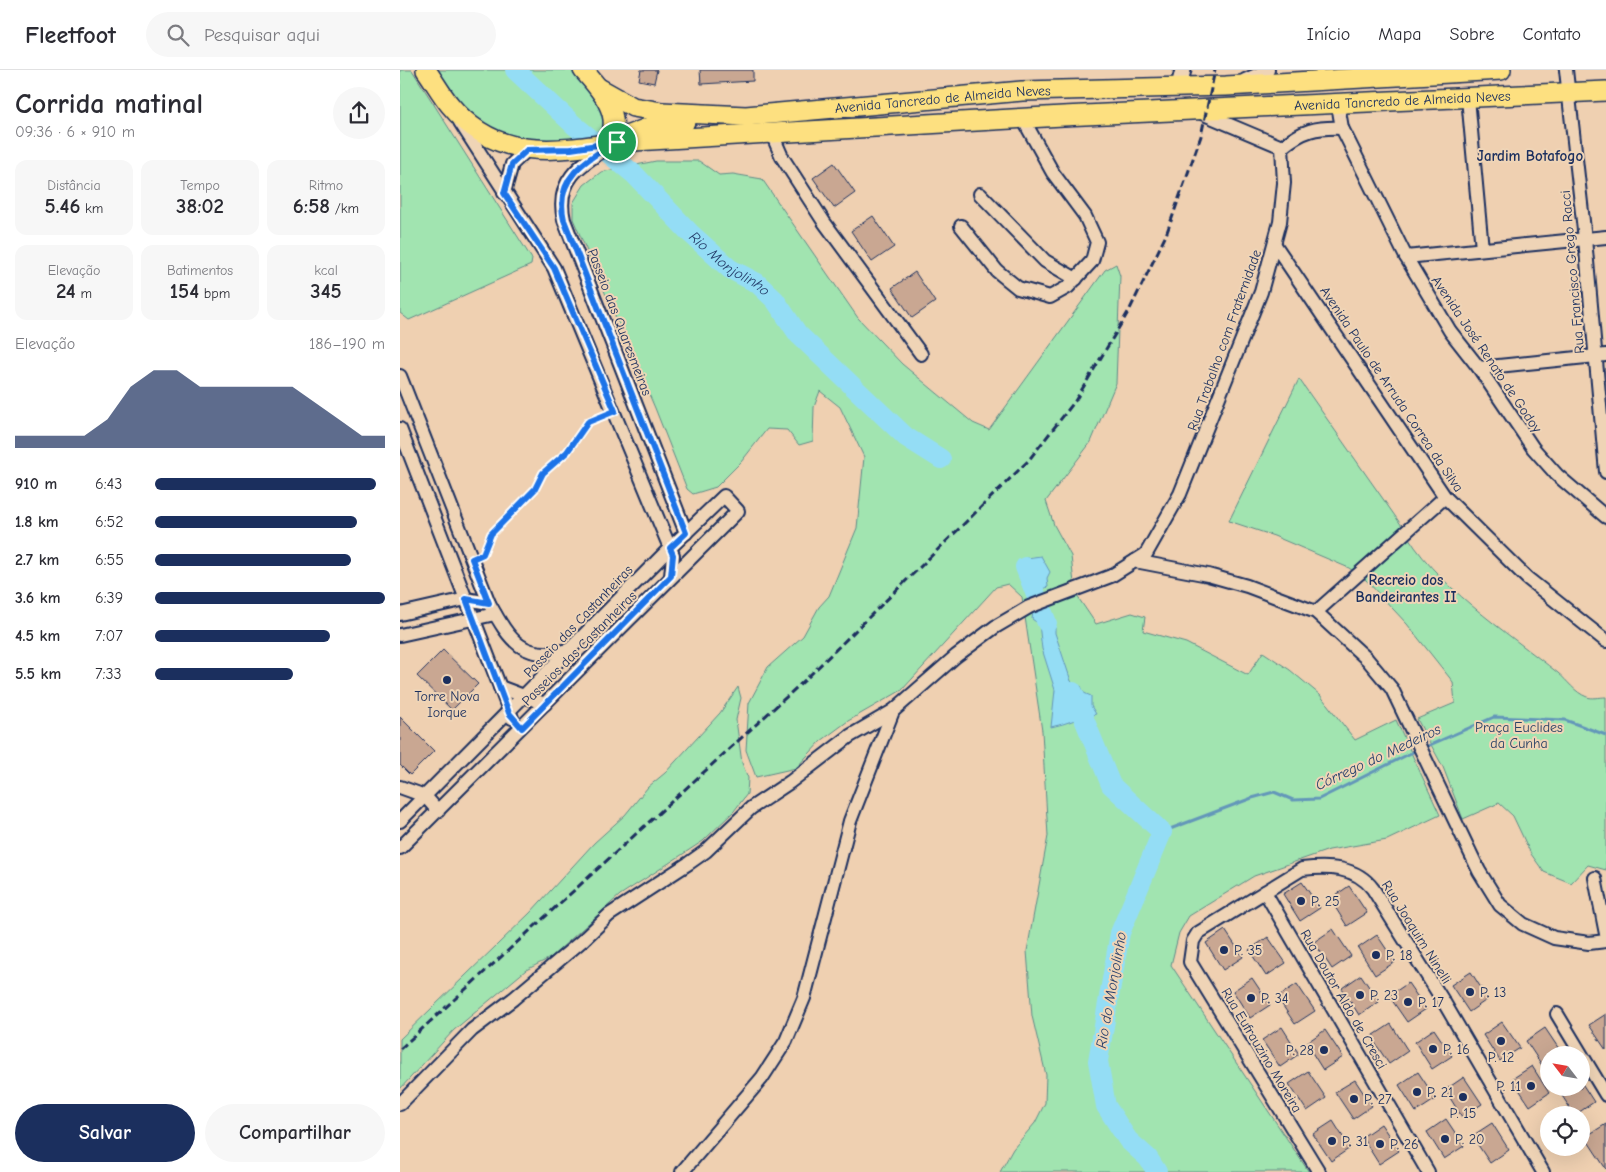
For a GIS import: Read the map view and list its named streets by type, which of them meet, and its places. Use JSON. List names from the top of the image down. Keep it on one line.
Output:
{"streets":{"main road":["Avenida Tancredo de Almeida Neves"],"street":["Rua Francisco Grego Racci","Passeio das Quaresmeiras","Rua Trabalho com Fraternidade","Avenida José Renato de Godoy","Avenida Paulo de Arruda Correa da Silva","Passeio das Castanheiras","Passeios das Castanheiras","Rua Joaquim Ninelli","Rua Doutor Aldo de Cresci","Rua Eufrauzino Moreira"]},"crossings":[["Avenida Tancredo de Almeida Neves","Rua Francisco Grego Racci"],["Avenida Tancredo de Almeida Neves","Passeio das Quaresmeiras"],["Avenida Tancredo de Almeida Neves","Rua Trabalho com Fraternidade"],["Avenida Tancredo de Almeida Neves","Avenida José Renato de Godoy"],["Passeio das Quaresmeiras","Passeios das Castanheiras"],["Rua Trabalho com Fraternidade","Avenida Paulo de Arruda Correa da Silva"],["Rua Joaquim Ninelli","Rua Doutor Aldo de Cresci"],["Rua Joaquim Ninelli","Rua Eufrauzino Moreira"]],"districts":["Jardim Botafogo","Recreio dos Bandeirantes II"],"water":["Rio Monjolinho","Córrego do Medeiros","Rio do Monjolinho"],"parks":["Praça Euclides da Cunha"],"places":["Torre Nova Iorque","P. 25","P. 35","P. 18","P. 13","P. 23","P. 34","P. 17","P. 12","P. 16","P. 28","P. 11","P. 21","P. 15","P. 27","P. 20","P. 31","P. 26"],"north":"top left","page":{"header":"Fleetfoot","search":"Pesquisar aqui","nav":["Início","Mapa","Sobre","Contato"],"heading":["Corrida matinal","09:36 · 6 × 910 m"],"stats":[["Distância","5.46 km"],["Tempo","38:02"],["Ritmo","6:58 /km"],["Elevação","24 m"],["Batimentos","154 bpm"],["kcal","345"]],"chart":["Elevação","186–190 m"],"list":[{"name":"910 m","note":"6:43"},{"name":"1.8 km","note":"6:52"},{"name":"2.7 km","note":"6:55"},{"name":"3.6 km","note":"6:39"},{"name":"4.5 km","note":"7:07"},{"name":"5.5 km","note":"7:33"}],"buttons":["Salvar","Compartilhar"]}}
